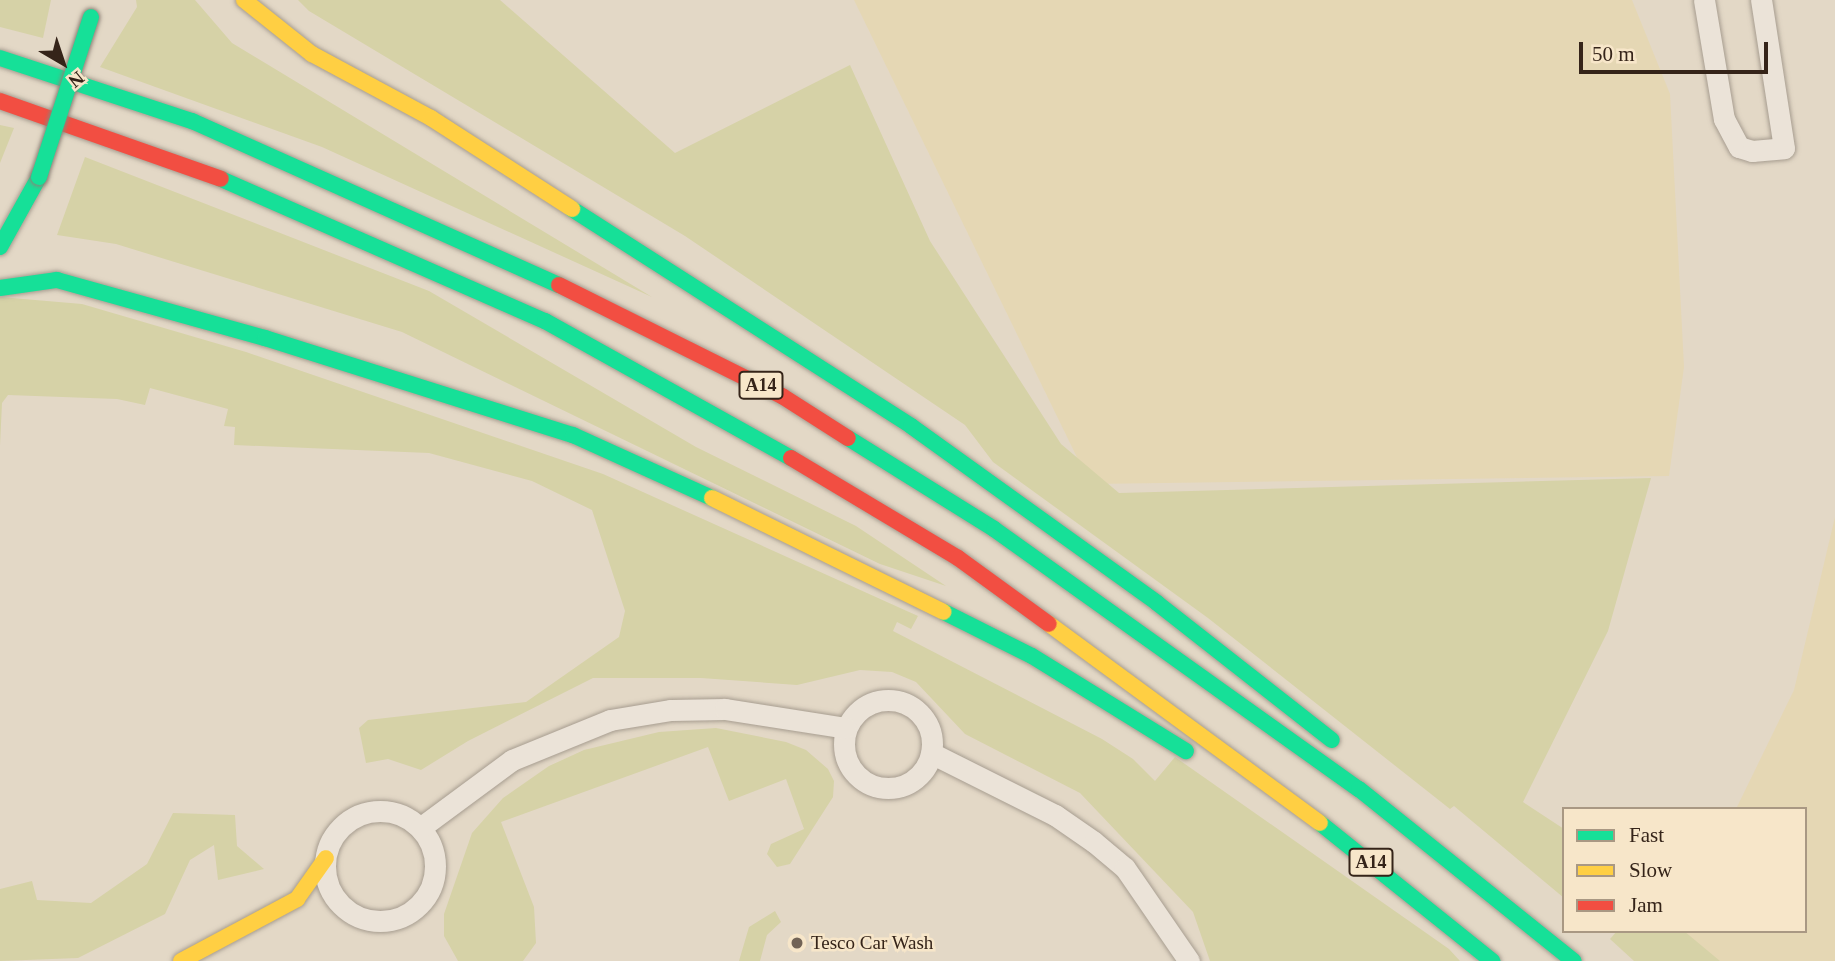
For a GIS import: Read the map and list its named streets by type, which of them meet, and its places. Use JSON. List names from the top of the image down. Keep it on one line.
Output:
{"streets":{"main road":["A14"]},"places":["Tesco Car Wash"],"legend":["Fast","Slow","Jam"],"scale_bar":"50 m","north":"bottom right"}
